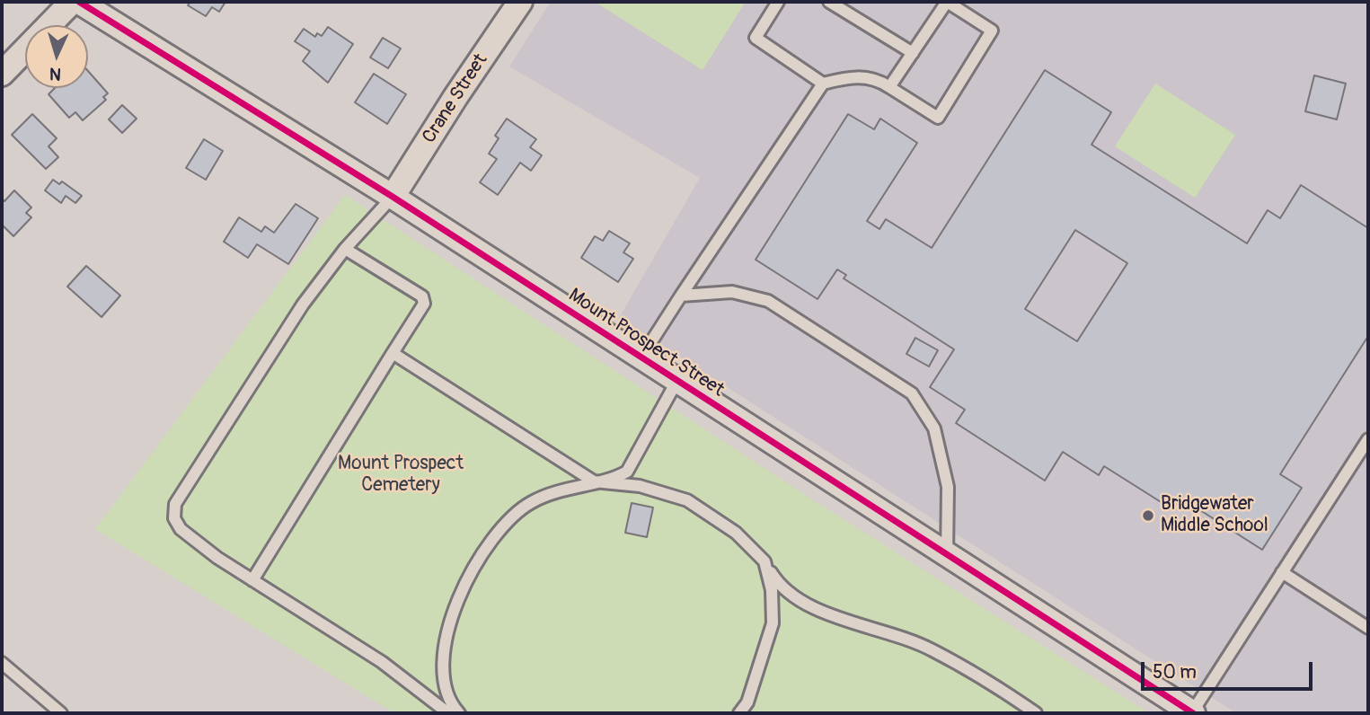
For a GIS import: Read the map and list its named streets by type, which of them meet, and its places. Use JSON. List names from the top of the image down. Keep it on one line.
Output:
{"streets":{"street":["Crane Street","Mount Prospect Street"]},"crossings":[["Crane Street","Mount Prospect Street"]],"parks":["Mount Prospect Cemetery"],"places":["Bridgewater Middle School"],"scale_bar":"50 m","north":"bottom"}
